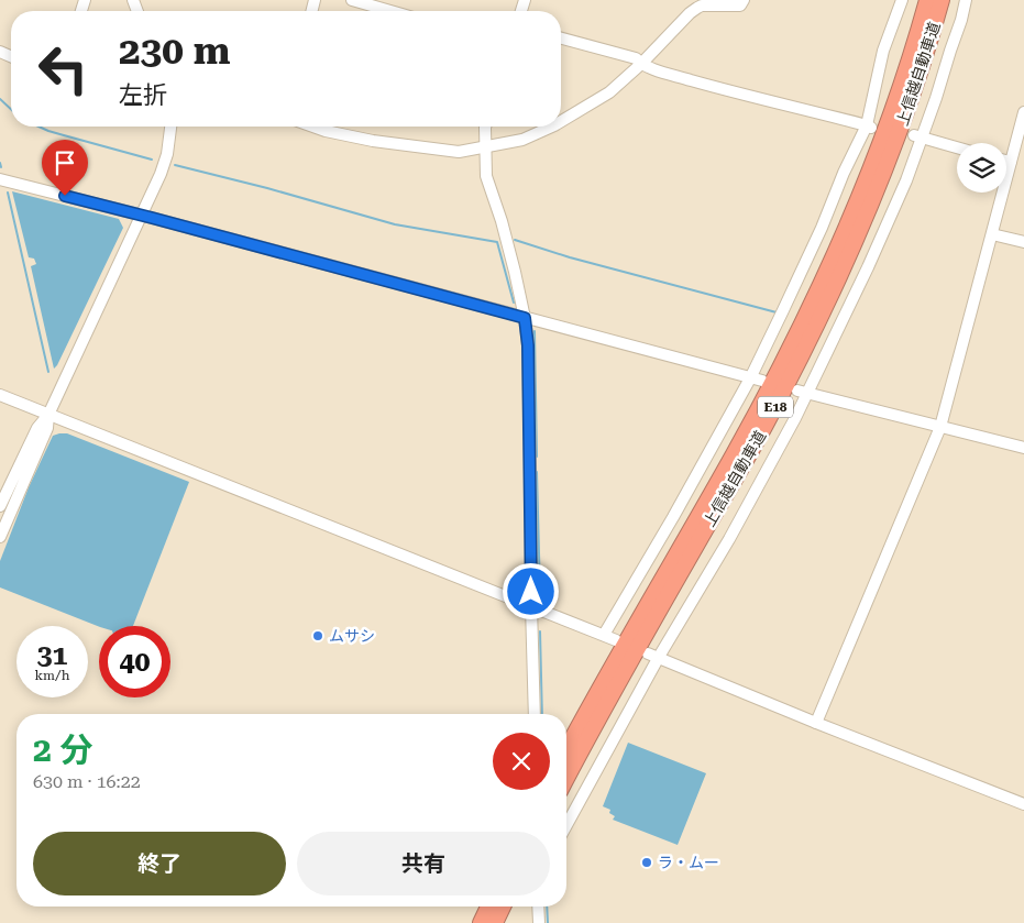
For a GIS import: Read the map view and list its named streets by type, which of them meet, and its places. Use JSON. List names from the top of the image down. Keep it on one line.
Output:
{"streets":{"highway":["上信越自動車道","E18"]},"places":["ムサシ","ラ・ムー"],"page":{"turn":["230 m","左折"],"speed":"31 km/h","limit":"40","heading":["2 分","630 m · 16:22"],"buttons":["終了","共有"]}}
